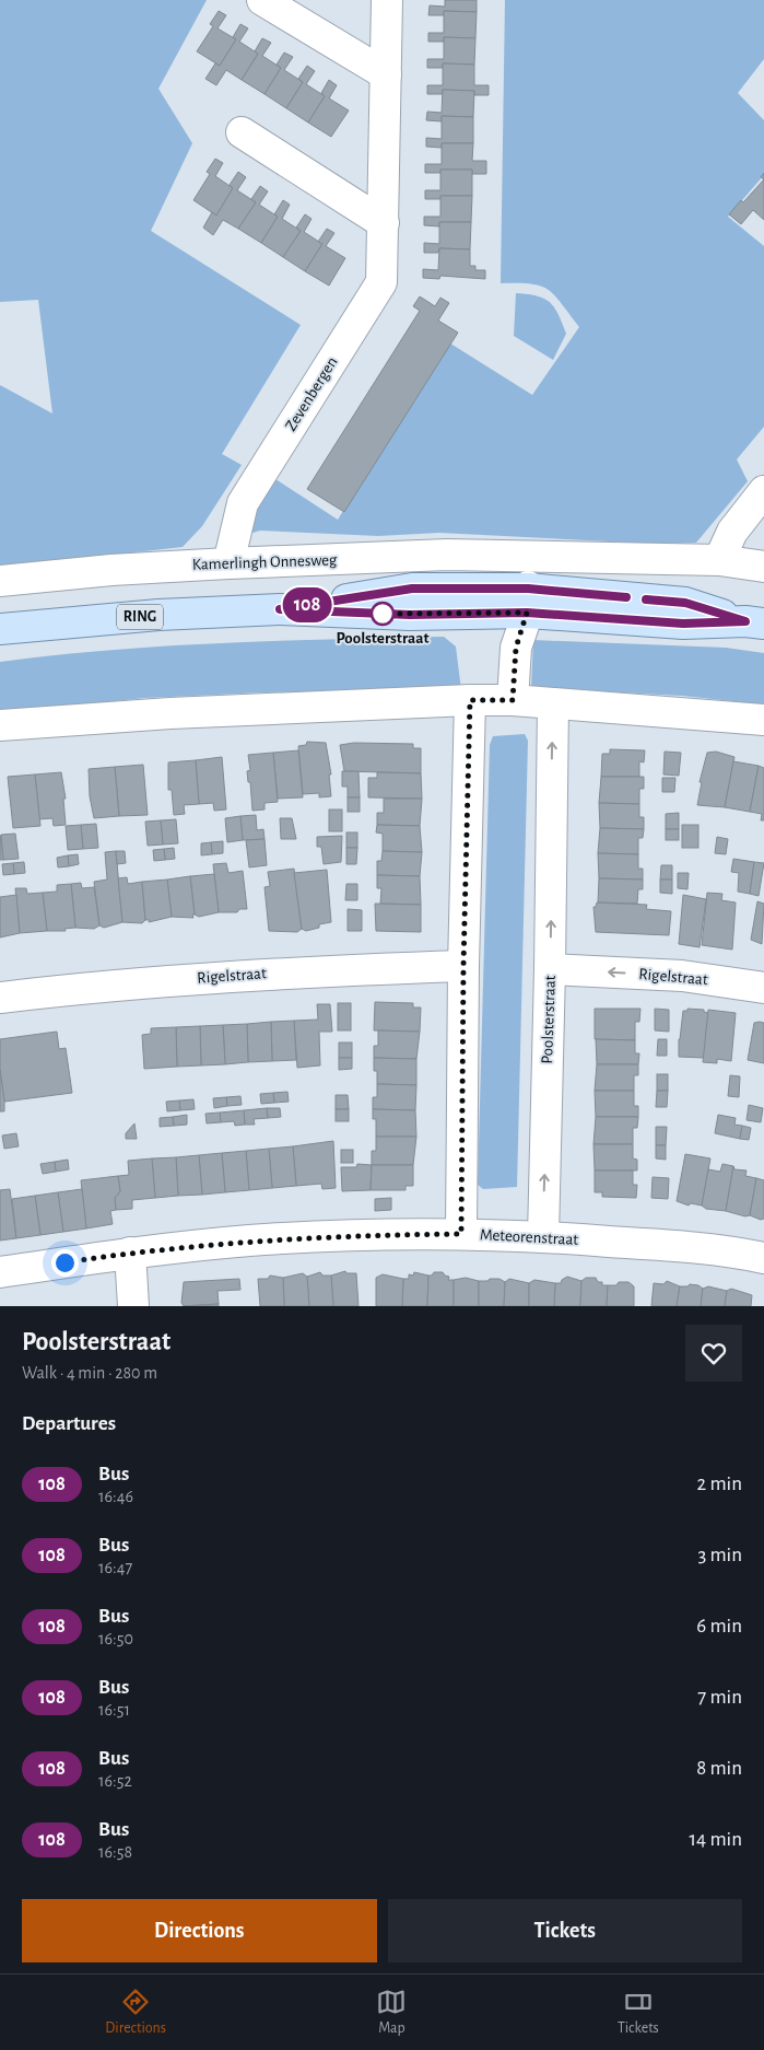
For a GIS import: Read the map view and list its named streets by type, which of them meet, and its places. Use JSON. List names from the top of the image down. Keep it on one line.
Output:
{"streets":{"main road":["RING"],"street":["Zevenbergen","Kamerlingh Onnesweg","Rigelstraat","Poolsterstraat","Meteorenstraat"]},"crossings":[["Zevenbergen","Kamerlingh Onnesweg"],["Rigelstraat","Poolsterstraat"],["Poolsterstraat","Meteorenstraat"]],"places":["Poolsterstraat"],"lines":["bus line 108"],"page":{"on_map":"108","heading":[["Poolsterstraat","Walk · 4 min · 280 m"],"Departures"],"list":[{"mark":"108","name":"Bus","note":"16:46","value":"2 min"},{"mark":"108","name":"Bus","note":"16:47","value":"3 min"},{"mark":"108","name":"Bus","note":"16:50","value":"6 min"},{"mark":"108","name":"Bus","note":"16:51","value":"7 min"},{"mark":"108","name":"Bus","note":"16:52","value":"8 min"},{"mark":"108","name":"Bus","note":"16:58","value":"14 min"}],"buttons":["Directions","Tickets"],"tabs":["Directions","Map","Tickets"]}}
